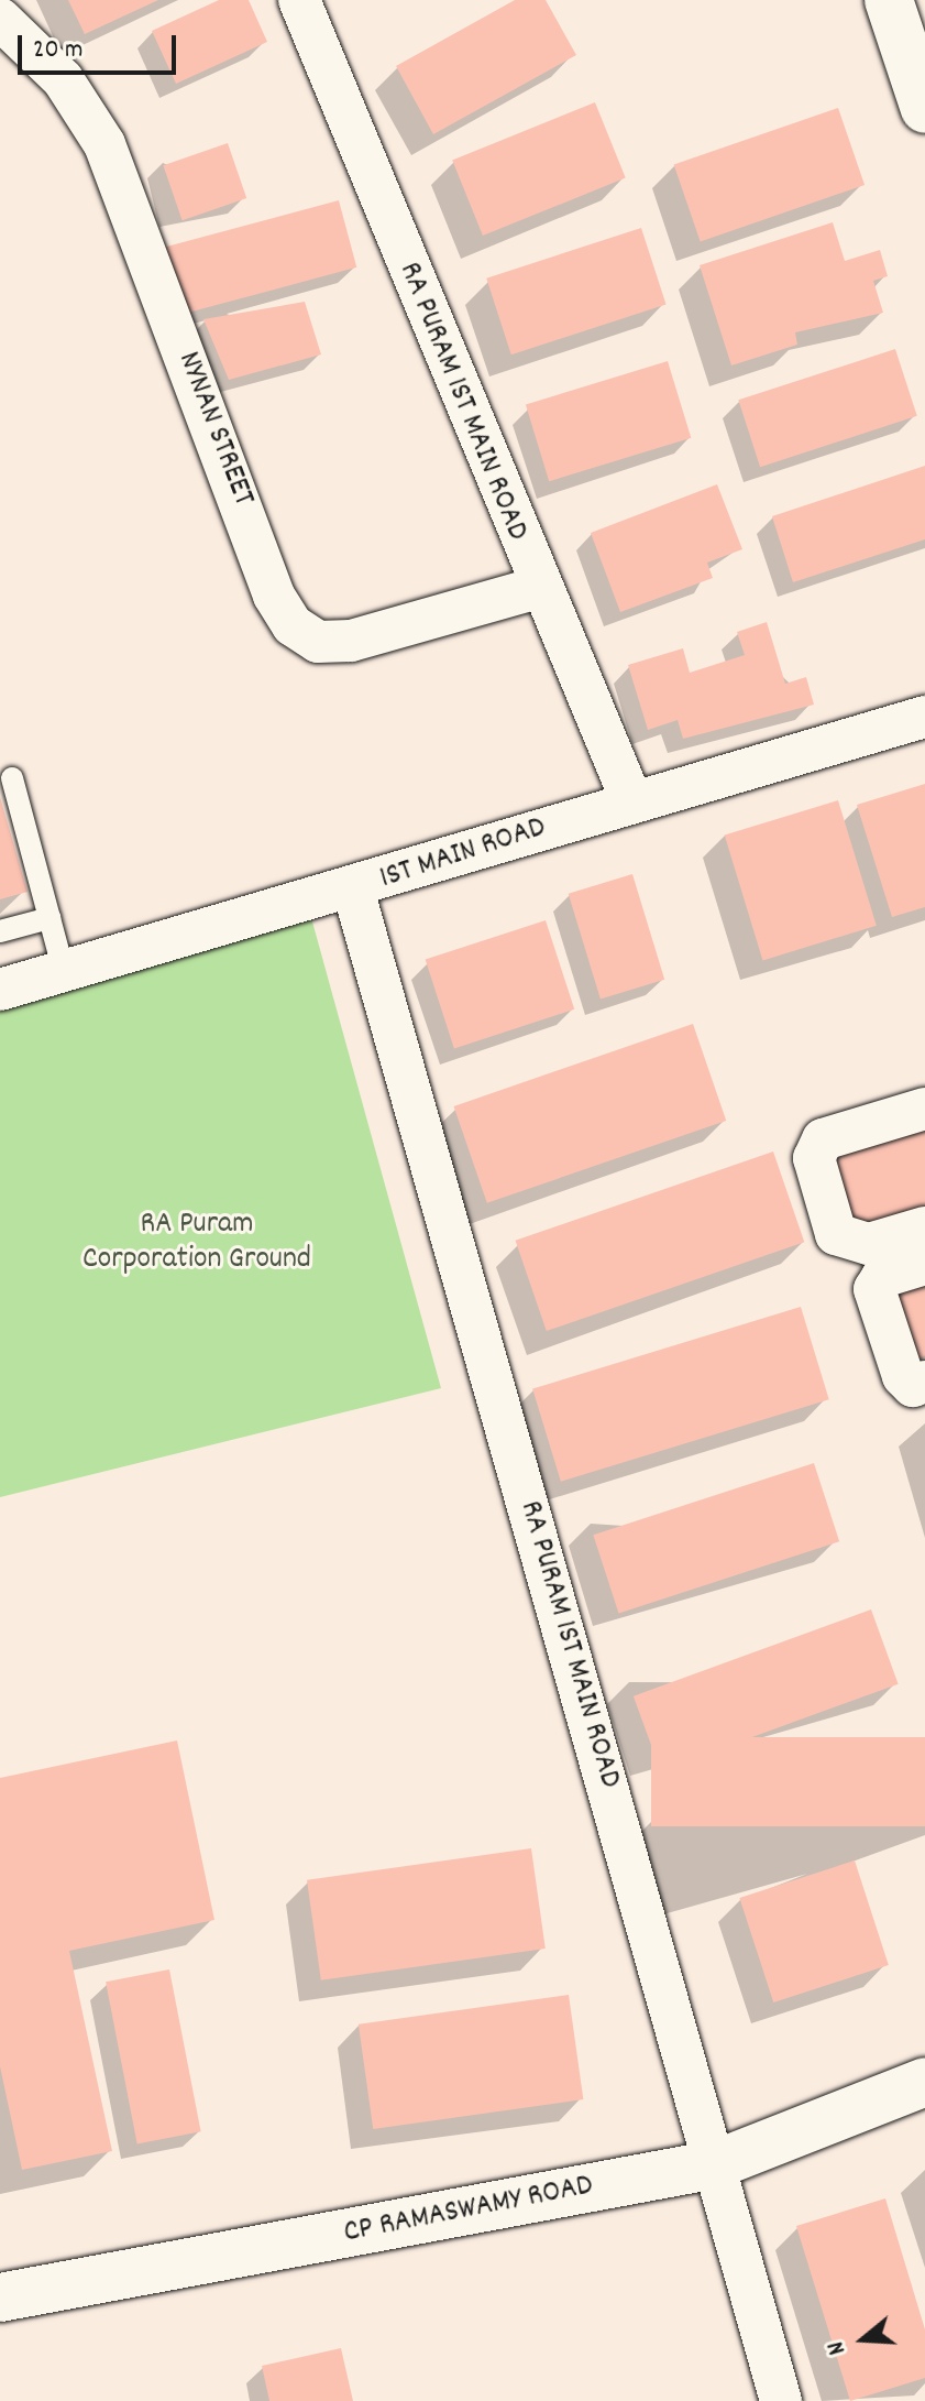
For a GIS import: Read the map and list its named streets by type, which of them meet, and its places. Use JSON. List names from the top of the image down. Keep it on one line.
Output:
{"streets":{"main road":["CP RAMASWAMY ROAD"],"street":["RA PURAM 1ST MAIN ROAD","NYNAN STREET","1ST MAIN ROAD"]},"crossings":[["RA PURAM 1ST MAIN ROAD","NYNAN STREET"],["RA PURAM 1ST MAIN ROAD","1ST MAIN ROAD"],["RA PURAM 1ST MAIN ROAD","CP RAMASWAMY ROAD"]],"parks":["RA Puram Corporation Ground"],"scale_bar":"20 m","north":"left"}
